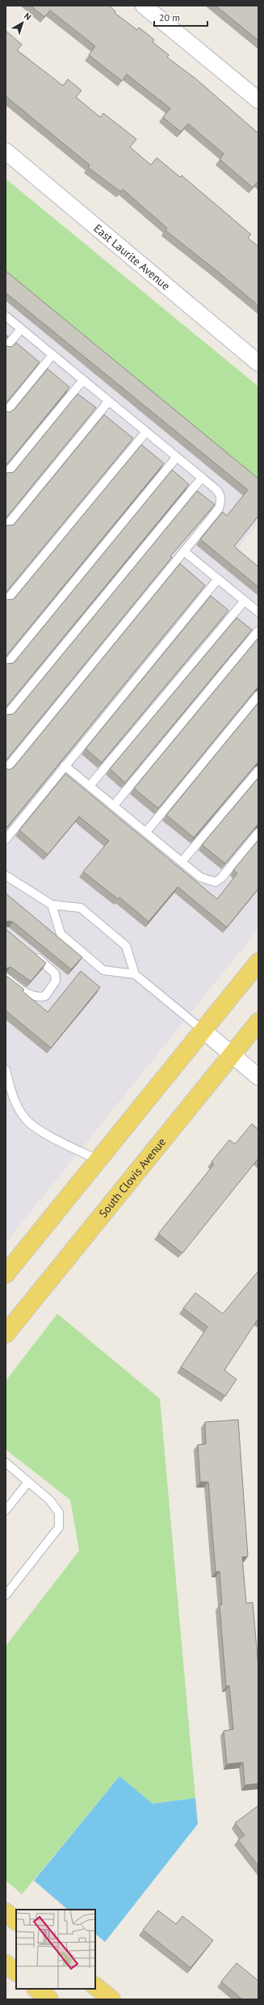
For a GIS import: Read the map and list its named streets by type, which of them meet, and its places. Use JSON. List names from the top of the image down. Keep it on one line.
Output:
{"streets":{"main road":["South Clovis Avenue"],"street":["East Laurite Avenue"]},"scale_bar":"20 m","north":"top right"}
